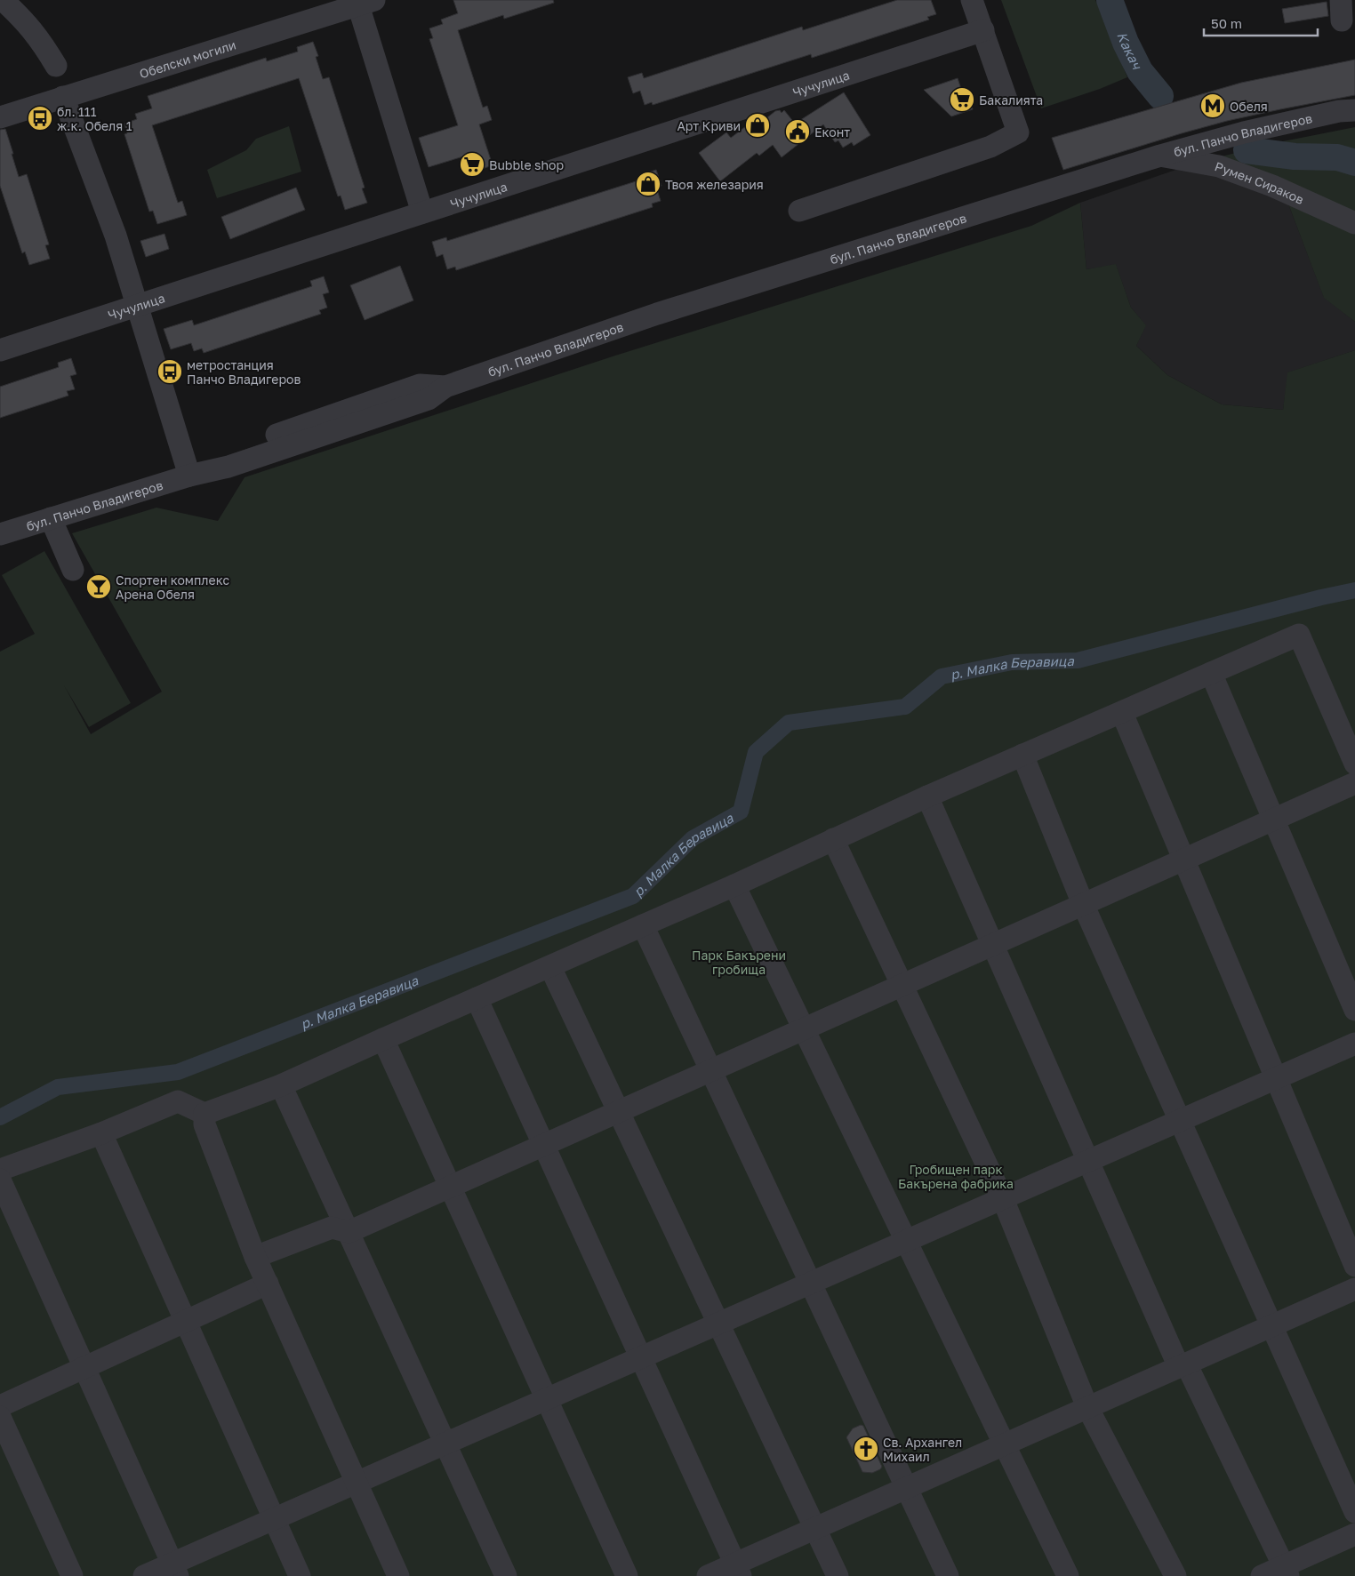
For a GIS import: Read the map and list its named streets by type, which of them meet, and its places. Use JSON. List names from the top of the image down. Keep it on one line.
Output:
{"streets":{"street":["Обелски могили","Чучулица","бул. Панчо Владигеров","Румен Сираков"]},"crossings":[["бул. Панчо Владигеров","Румен Сираков"]],"water":["Какач","р. Малка Беравица"],"parks":["Парк Бакърени гробища","Гробищен парк Бакърена фабрика"],"places":{"supermarket":["Бакалията","Bubble shop"],"metro station":["Обеля"],"bus stop":["бл. 111 ж.к. Обеля 1","метростанция Панчо Владигеров"],"shop":["Арт Криви","Твоя железария"],"public building":["Еконт"],"bar":["Спортен комплекс Арена Обеля"],"church":["Св. Архангел Михаил"]},"scale_bar":"50 m"}
